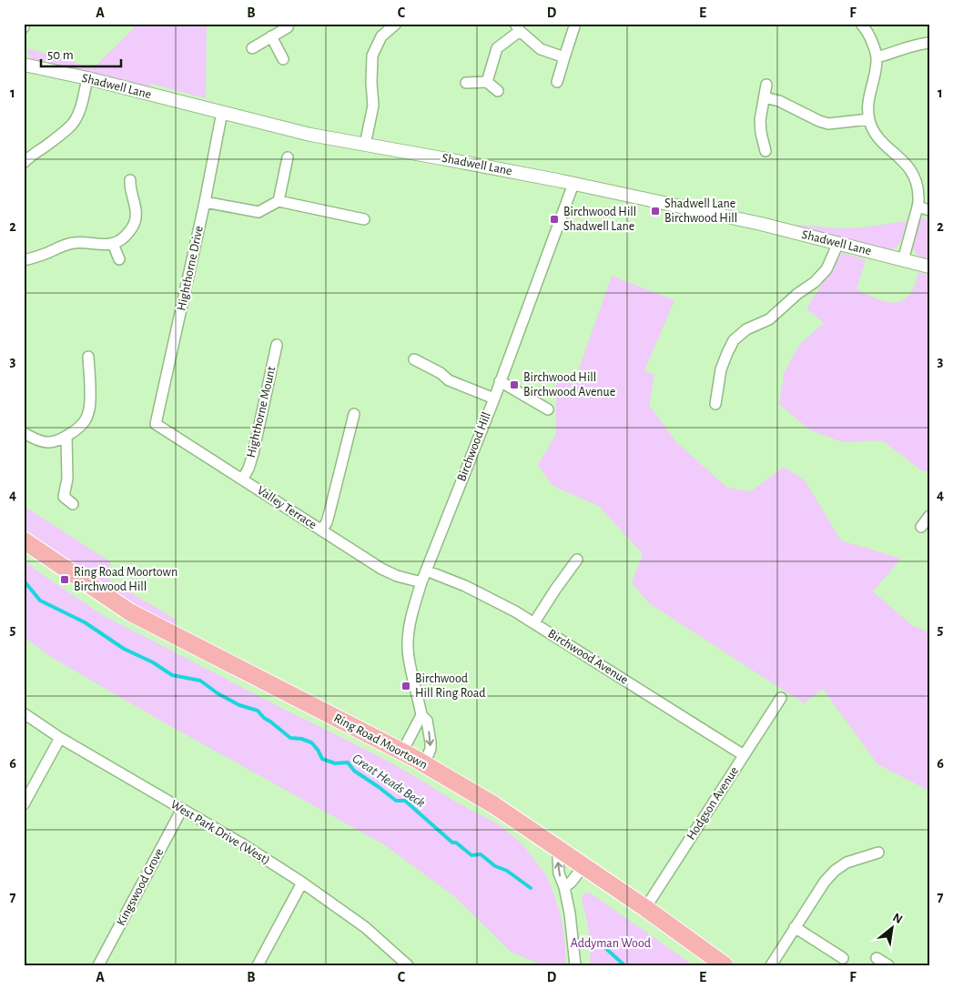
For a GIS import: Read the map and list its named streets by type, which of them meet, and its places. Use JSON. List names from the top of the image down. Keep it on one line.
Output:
{"streets":{"highway":["Ring Road Moortown"],"street":["Shadwell Lane","Highthorne Drive","Highthorne Mount","Birchwood Hill","Valley Terrace","Birchwood Avenue","Hodgson Avenue","West Park Drive (West)","Kingswood Grove"]},"crossings":[["Shadwell Lane","Highthorne Drive"],["Shadwell Lane","Birchwood Hill"],["Highthorne Drive","Valley Terrace"],["Highthorne Mount","Valley Terrace"],["Birchwood Hill","Valley Terrace"],["Birchwood Hill","Birchwood Avenue"],["Birchwood Hill","Ring Road Moortown"],["Birchwood Avenue","Hodgson Avenue"],["Ring Road Moortown","Hodgson Avenue"],["West Park Drive (West)","Kingswood Grove"]],"water":["Great Heads Beck"],"parks":["Addyman Wood"],"places":{"transit":["Shadwell Lane Birchwood Hill","Birchwood Hill Shadwell Lane","Birchwood Hill Birchwood Avenue","Ring Road Moortown Birchwood Hill","Birchwood Hill Ring Road"]},"scale_bar":"50 m","north":"top right","grid":{"columns":["A","B","C","D","E","F"],"rows":["1","2","3","4","5","6","7"]}}
